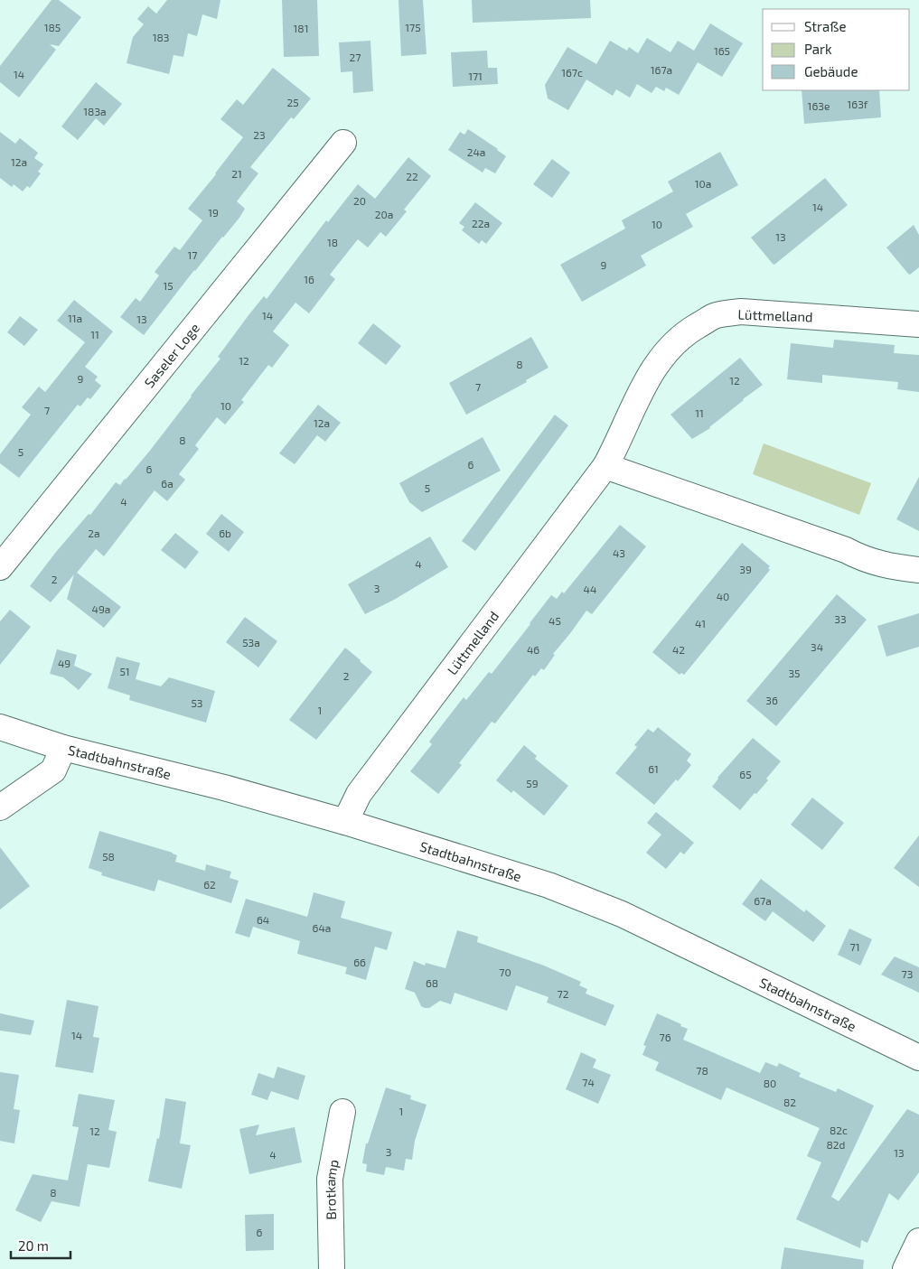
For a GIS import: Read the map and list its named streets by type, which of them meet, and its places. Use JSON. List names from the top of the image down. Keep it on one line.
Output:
{"streets":{"street":["Lüttmelland","Saseler Loge","Stadtbahnstraße","Brotkamp"]},"crossings":[["Lüttmelland","Stadtbahnstraße"]],"house_numbers":["185","175","181","183","165","27","167a","167c","14","171","25","163f","163e","183a","23","24a","12a","21","22","10a","20","14","19","20a","22a","10","13","18","17","9","16","15","14","11a","13","11","12","8","9","12","7","10","7","11","12a","8","5","6","6","6a","5","4","2a","6b","43","4","39","2","3","44","40","49a","33","45","41","53a","34","46","42","49","51","35","2","36","53","1","61","65","59","58","62","67a","64","64a","71","66","70","73","68","72","14","76","78","74","80","82","1","82c","12","82d","3","13","4","8","6"],"legend":["Straße","Park","Gebäude"],"scale_bar":"20 m"}
